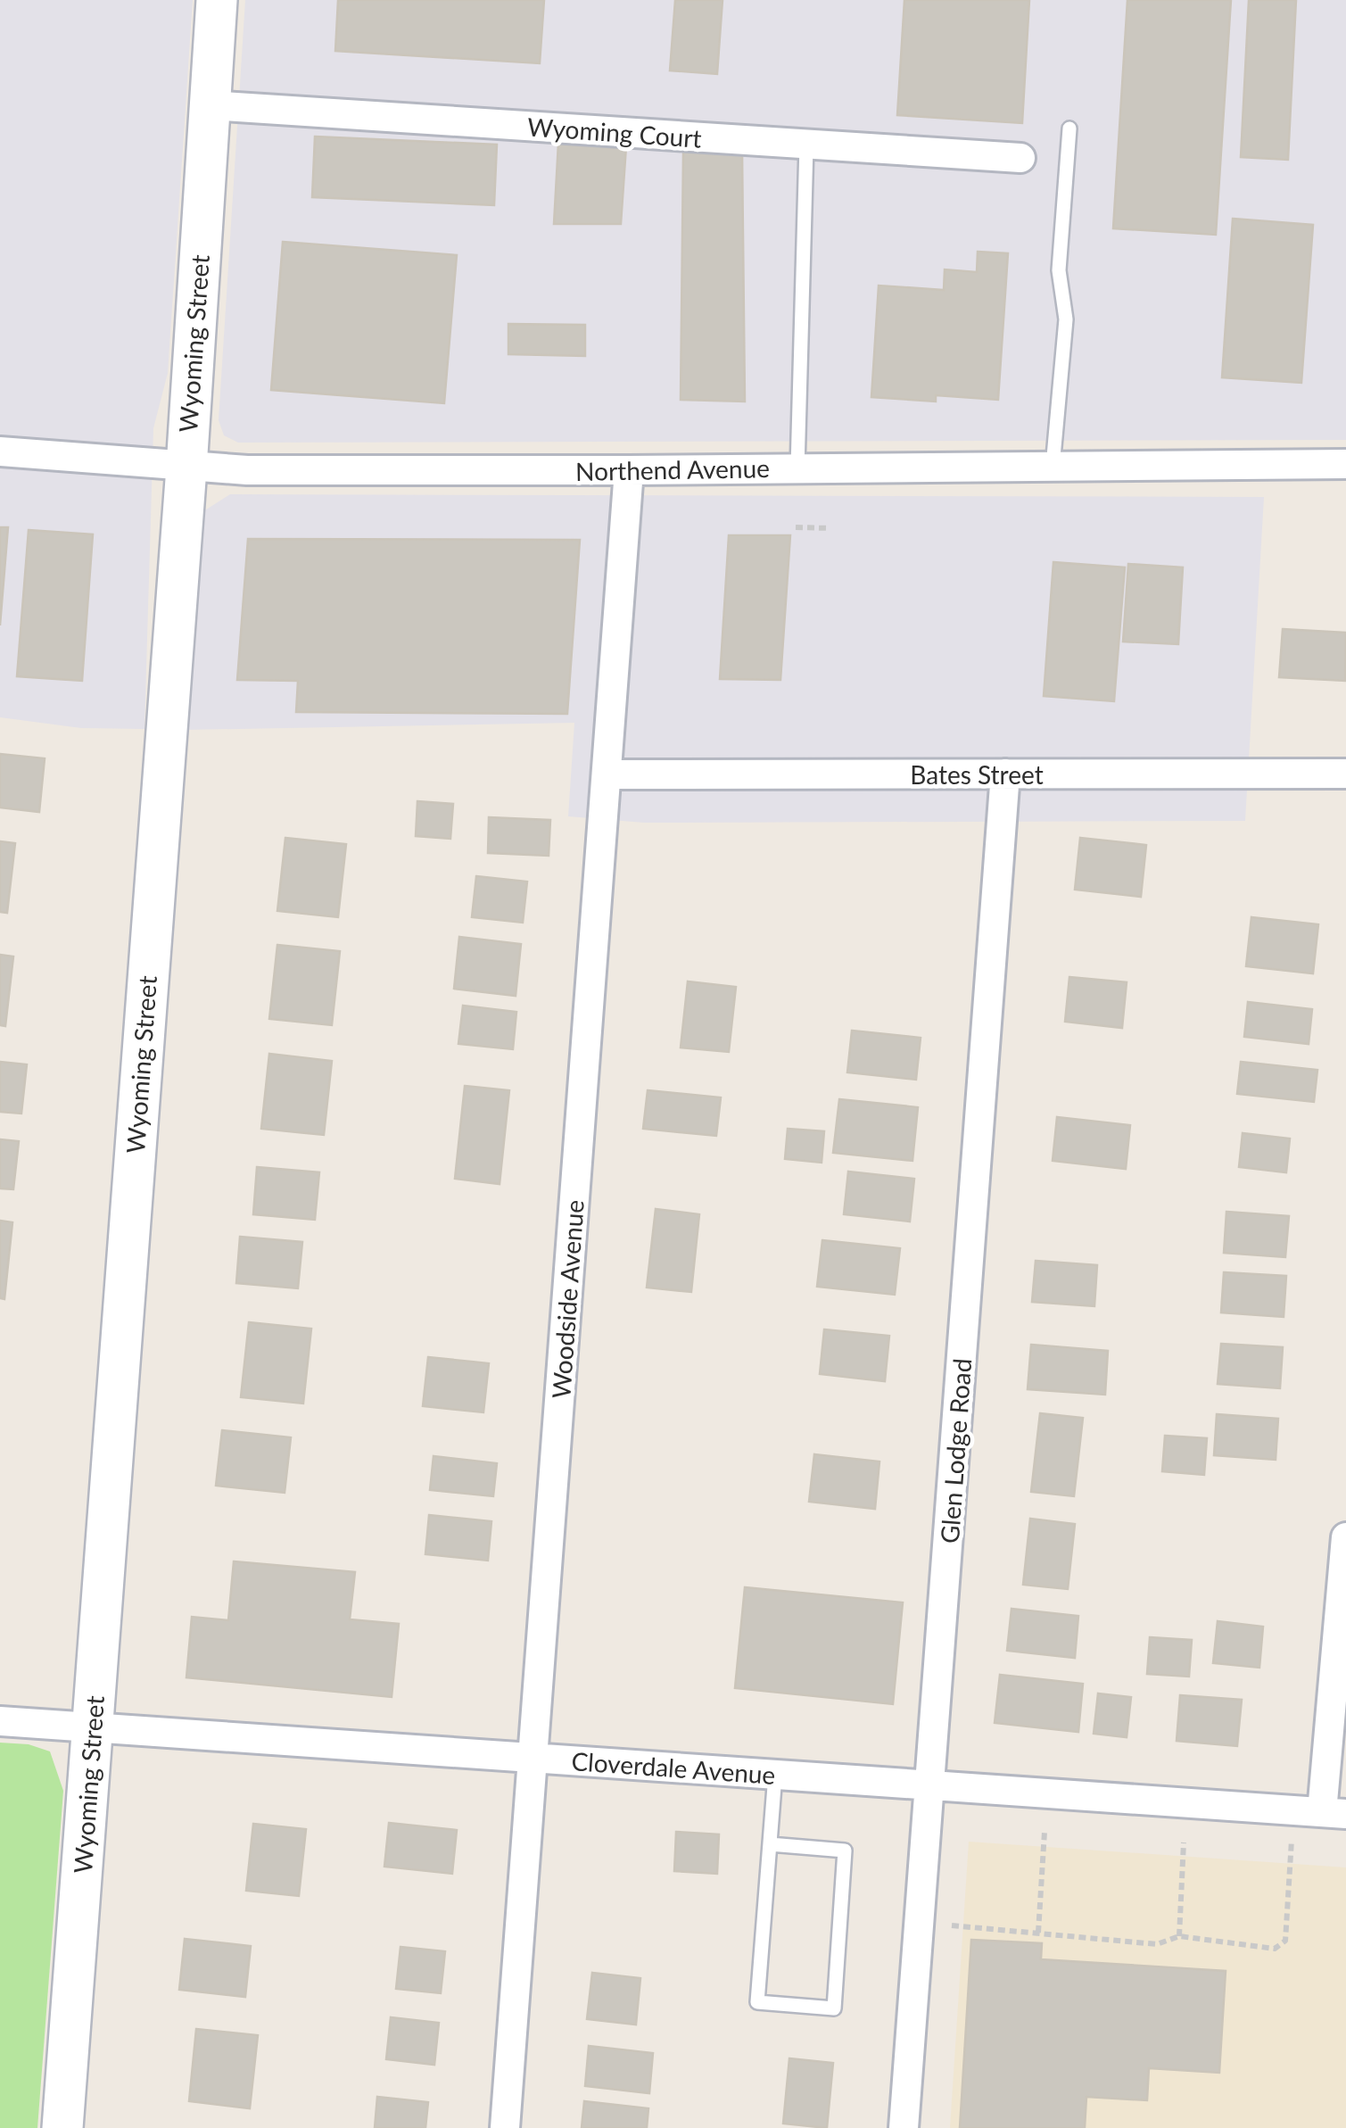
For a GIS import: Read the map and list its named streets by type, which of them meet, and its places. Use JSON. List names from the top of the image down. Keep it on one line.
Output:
{"streets":{"street":["Wyoming Court","Wyoming Street","Northend Avenue","Bates Street","Woodside Avenue","Glen Lodge Road","Cloverdale Avenue"]},"crossings":[["Wyoming Court","Wyoming Street"],["Wyoming Street","Northend Avenue"],["Wyoming Street","Cloverdale Avenue"],["Northend Avenue","Woodside Avenue"],["Bates Street","Woodside Avenue"],["Bates Street","Glen Lodge Road"],["Woodside Avenue","Cloverdale Avenue"],["Glen Lodge Road","Cloverdale Avenue"]]}
